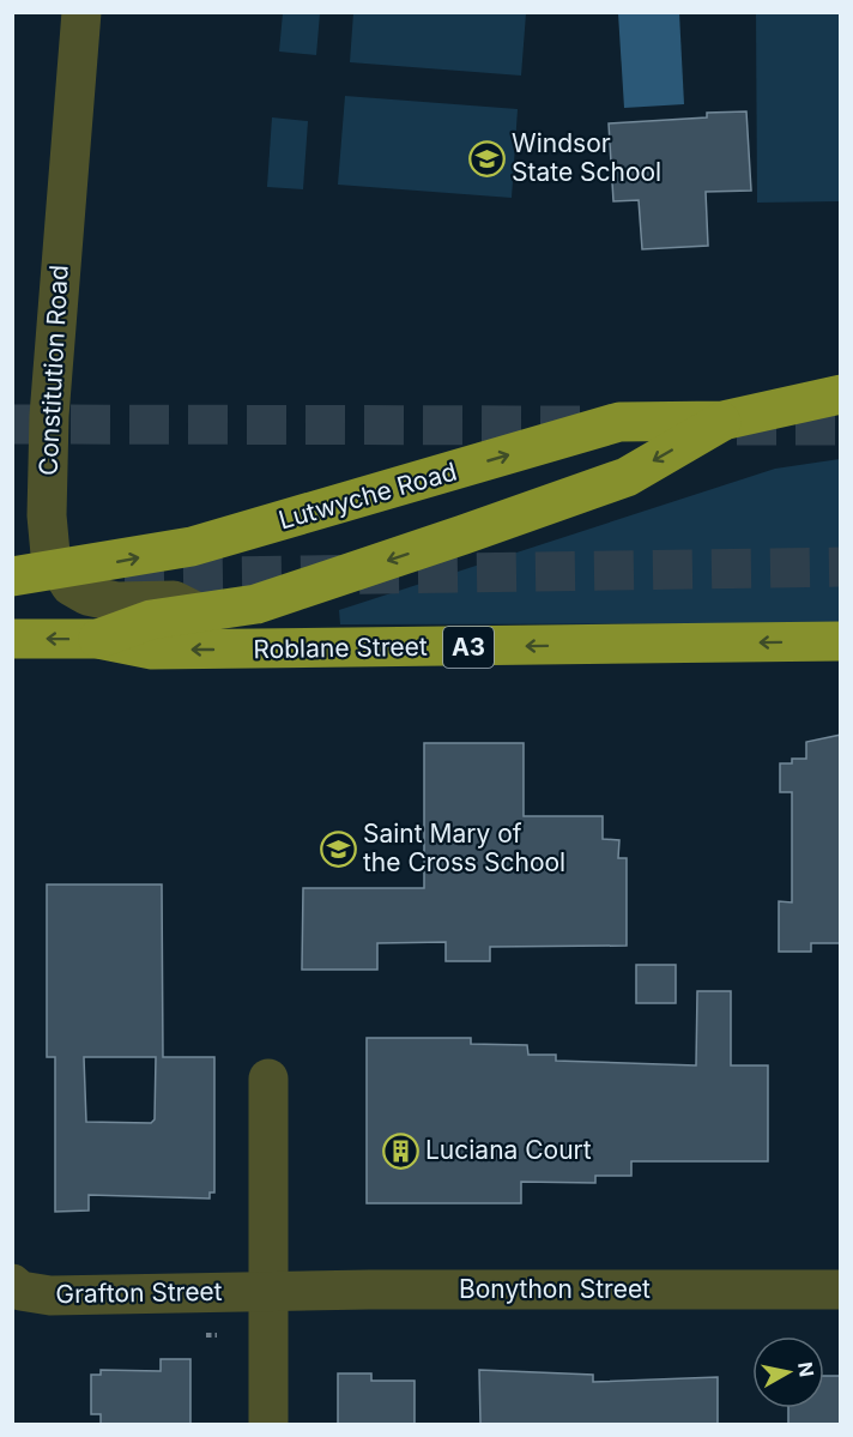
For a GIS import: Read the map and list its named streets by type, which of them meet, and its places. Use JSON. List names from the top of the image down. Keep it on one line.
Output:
{"streets":{"highway":["Lutwyche Road","A3","Roblane Street"],"street":["Constitution Road","Bonython Street","Grafton Street"]},"crossings":[["Constitution Road","Lutwyche Road"],["Lutwyche Road","Roblane Street"],["Bonython Street","Grafton Street"]],"one_way":["Roblane Street"],"places":{"school or university":["Windsor State School","Saint Mary of the Cross School"],"building":["Luciana Court"]},"north":"right"}
